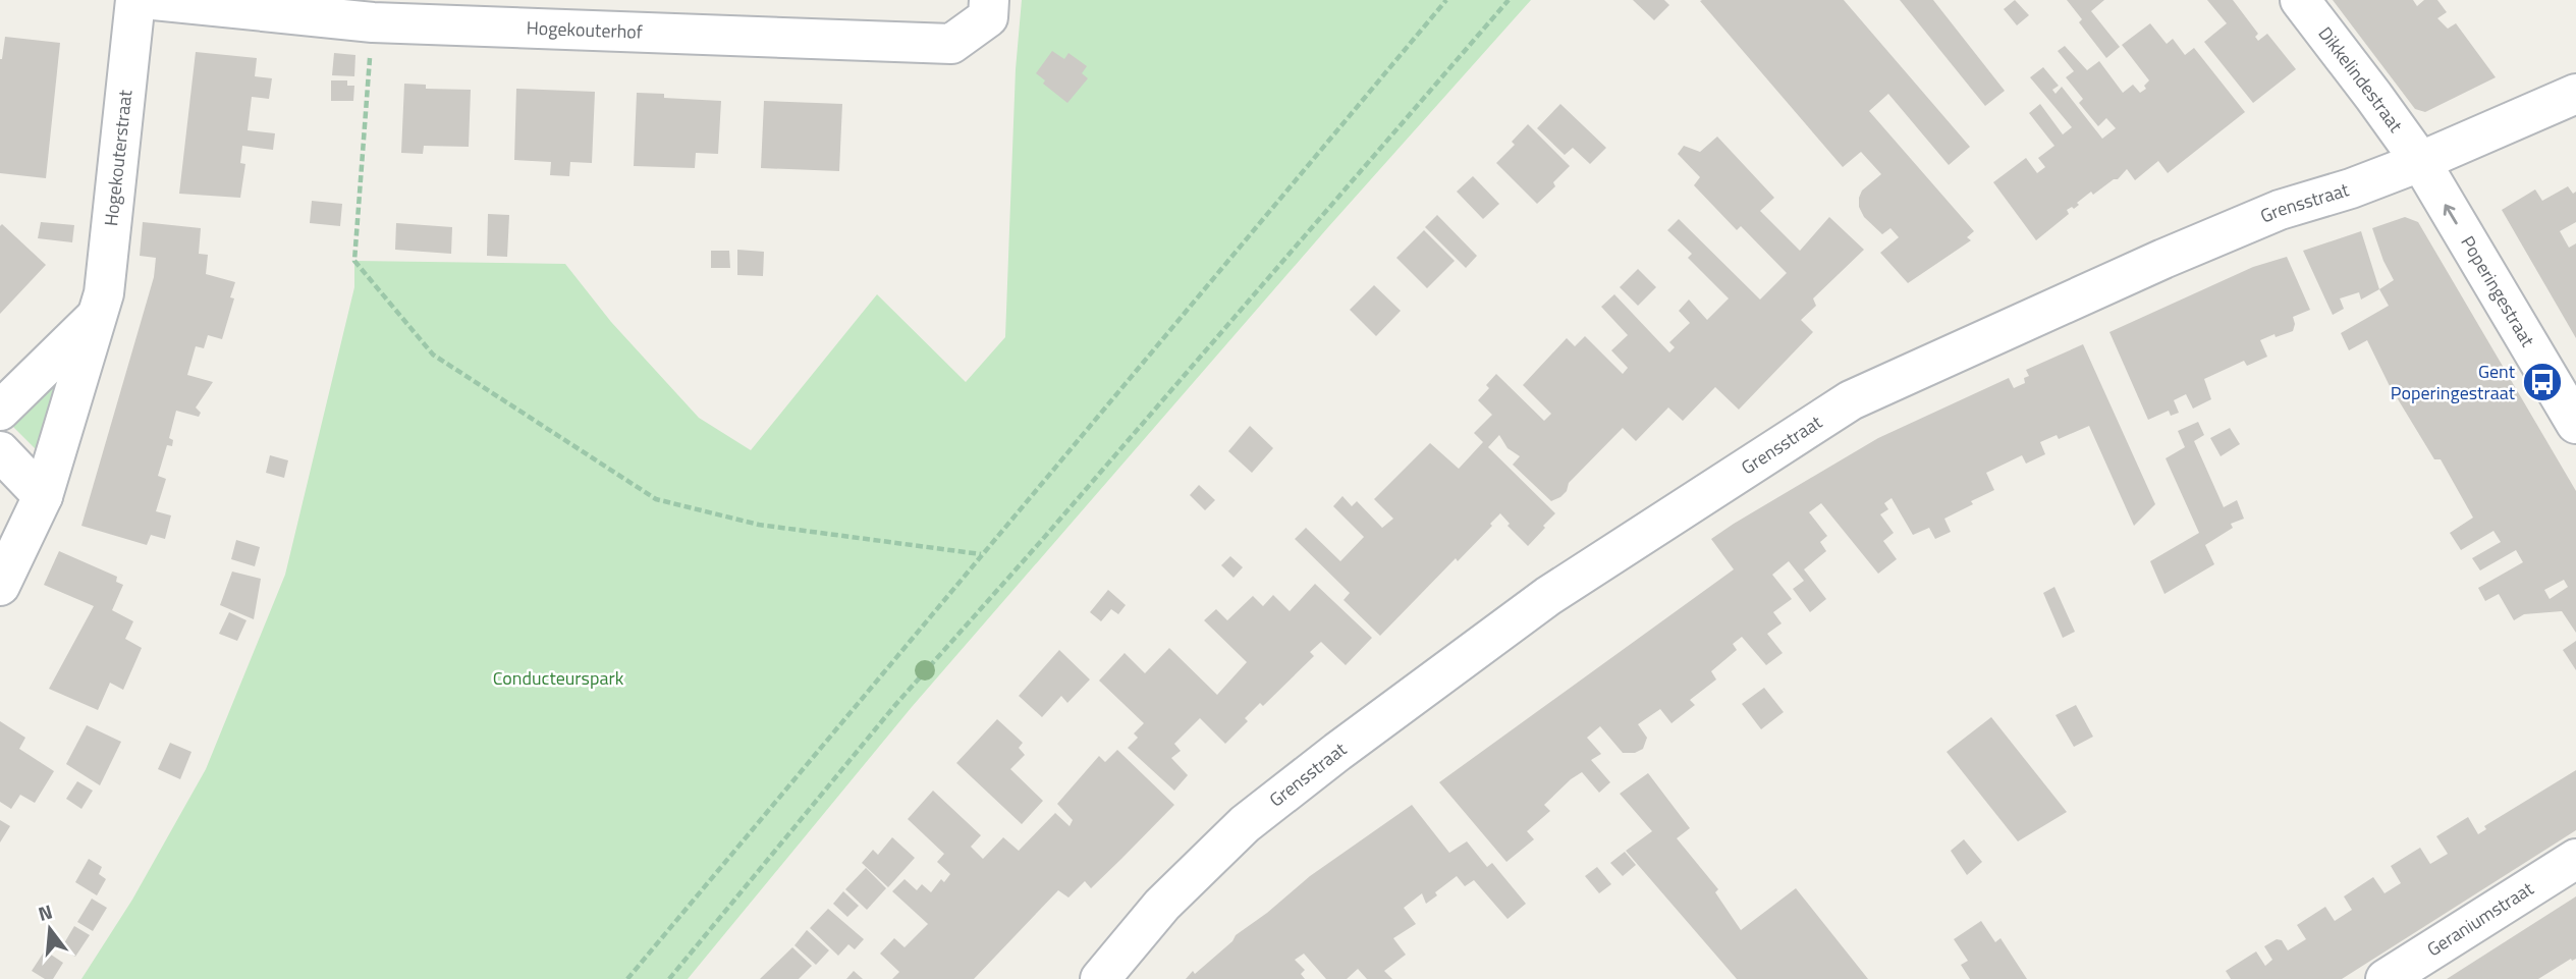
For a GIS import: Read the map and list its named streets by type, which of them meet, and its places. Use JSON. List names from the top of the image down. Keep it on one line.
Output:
{"streets":{"street":["Hogekouterhof","Dikkelindestraat","Hogekouterstraat","Grensstraat","Poperingestraat","Geraniumstraat"]},"crossings":[["Dikkelindestraat","Grensstraat"],["Dikkelindestraat","Poperingestraat"],["Grensstraat","Poperingestraat"]],"one_way":["Poperingestraat"],"parks":["Conducteurspark"],"places":{"bus stop":["Gent Poperingestraat"]},"north":"top"}
